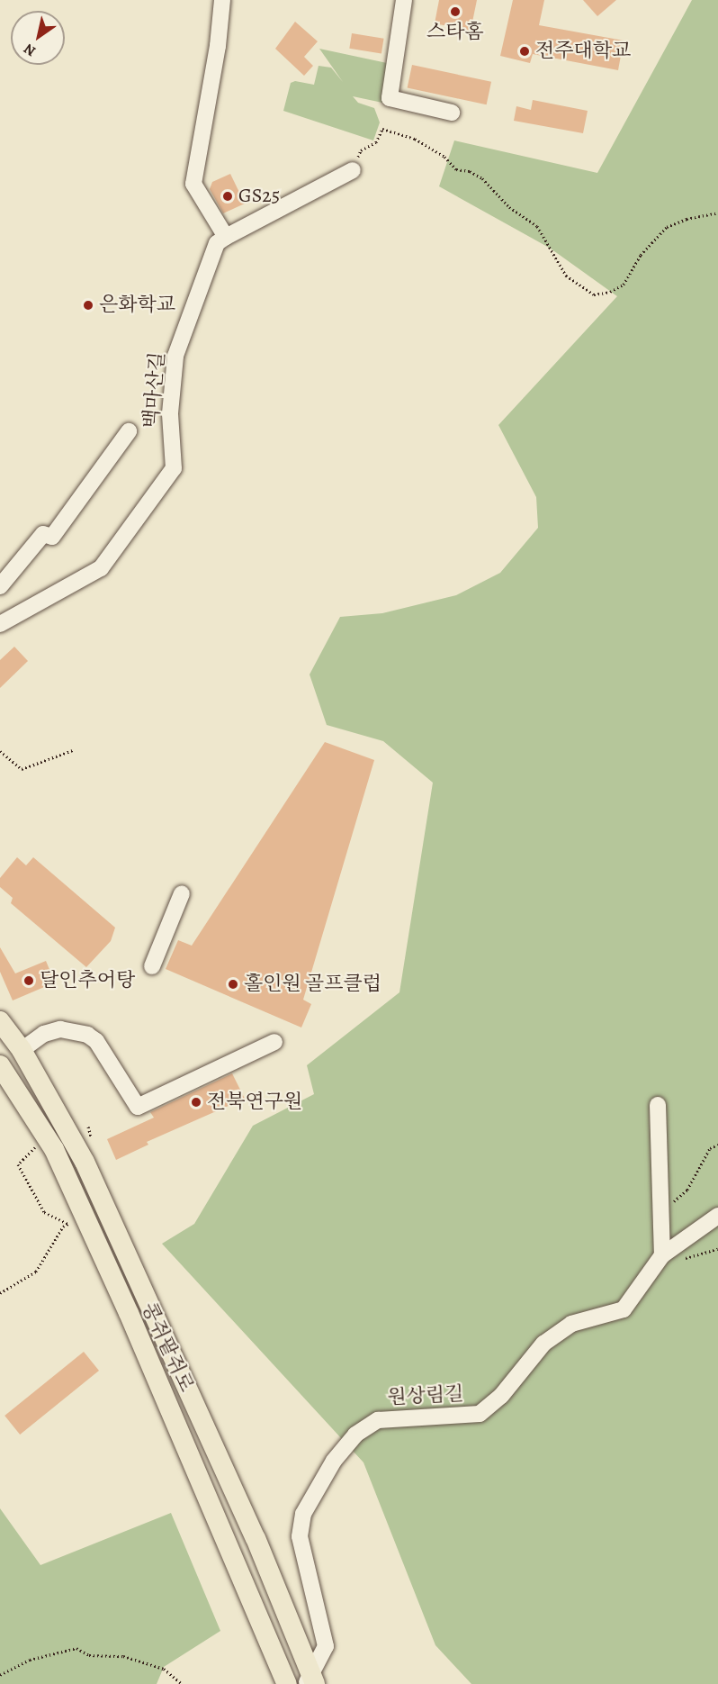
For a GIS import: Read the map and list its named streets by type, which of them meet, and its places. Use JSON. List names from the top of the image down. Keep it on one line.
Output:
{"streets":{"main road":["콩쥐팥쥐로"],"street":["백마산길","원상림길"]},"crossings":[["콩쥐팥쥐로","원상림길"]],"places":["스타홈","전주대학교","GS25","은화학교","달인추어탕","홀인원 골프클럽","전북연구원"],"north":"bottom left"}
